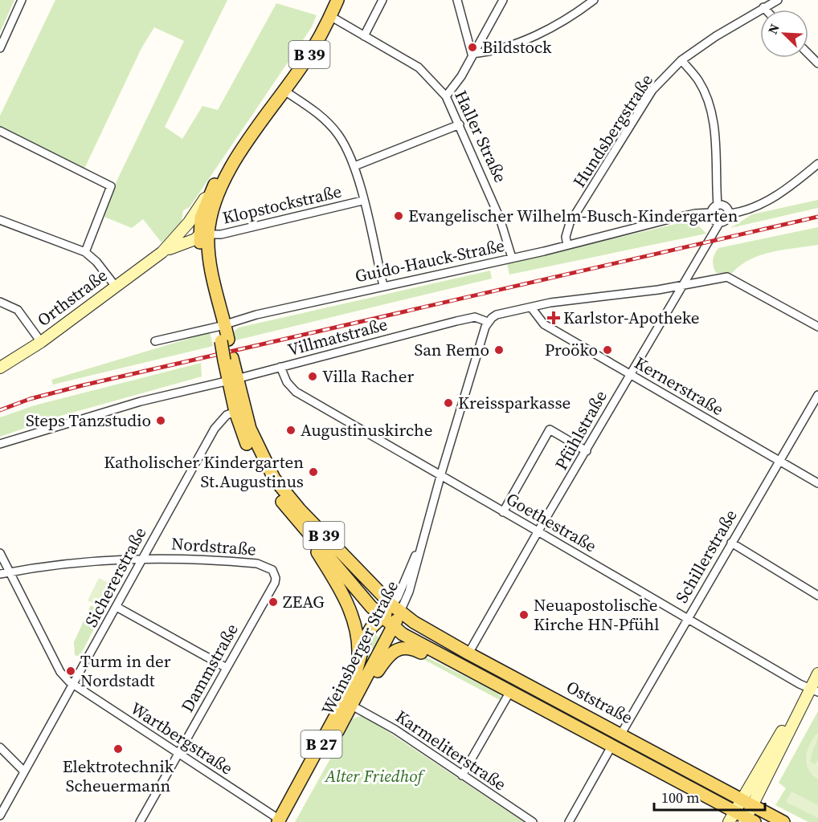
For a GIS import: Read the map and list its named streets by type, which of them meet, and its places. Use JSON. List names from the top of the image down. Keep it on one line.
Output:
{"streets":{"main road":["B 39","Weinsberger Straße","Oststraße","B 27"],"street":["Hundsbergstraße","Haller Straße","Klopstockstraße","Guido-Hauck-Straße","Orthstraße","Villmatstraße","Kernerstraße","Pfühlstraße","Goethestraße","Nordstraße","Schillerstraße","Sichererstraße","Dammstraße","Wartbergstraße","Karmeliterstraße"]},"crossings":[["B 39","Haller Straße"],["B 39","Klopstockstraße"],["B 39","Guido-Hauck-Straße"],["B 39","Orthstraße"],["B 39","Villmatstraße"],["B 39","Sichererstraße"],["B 39","Weinsberger Straße"],["B 39","Oststraße"],["Hundsbergstraße","Guido-Hauck-Straße"],["Haller Straße","Guido-Hauck-Straße"],["Klopstockstraße","Orthstraße"],["Guido-Hauck-Straße","Pfühlstraße"],["Villmatstraße","Goethestraße"],["Villmatstraße","Weinsberger Straße"],["Kernerstraße","Pfühlstraße"],["Kernerstraße","Schillerstraße"],["Pfühlstraße","Goethestraße"],["Pfühlstraße","Oststraße"],["Goethestraße","Schillerstraße"],["Goethestraße","Weinsberger Straße"],["Nordstraße","Sichererstraße"],["Nordstraße","Dammstraße"],["Nordstraße","Wartbergstraße"],["Schillerstraße","Oststraße"],["Sichererstraße","Wartbergstraße"],["Weinsberger Straße","Oststraße"],["Weinsberger Straße","Wartbergstraße"],["Weinsberger Straße","B 27"],["Weinsberger Straße","Karmeliterstraße"],["Dammstraße","Wartbergstraße"],["Oststraße","B 27"],["B 27","Karmeliterstraße"]],"parks":["Alter Friedhof"],"places":{"other":["Bildstock","Evangelischer Wilhelm-Busch-Kindergarten","San Remo","Proöko","Villa Racher","Kreissparkasse","Steps Tanzstudio","Augustinuskirche","Katholischer Kindergarten St.Augustinus","ZEAG","Neuapostolische Kirche HN-Pfühl","Turm in der Nordstadt","Elektrotechnik Scheuermann"],"health":["Karlstor-Apotheke"]},"scale_bar":"100 m","north":"top left"}
